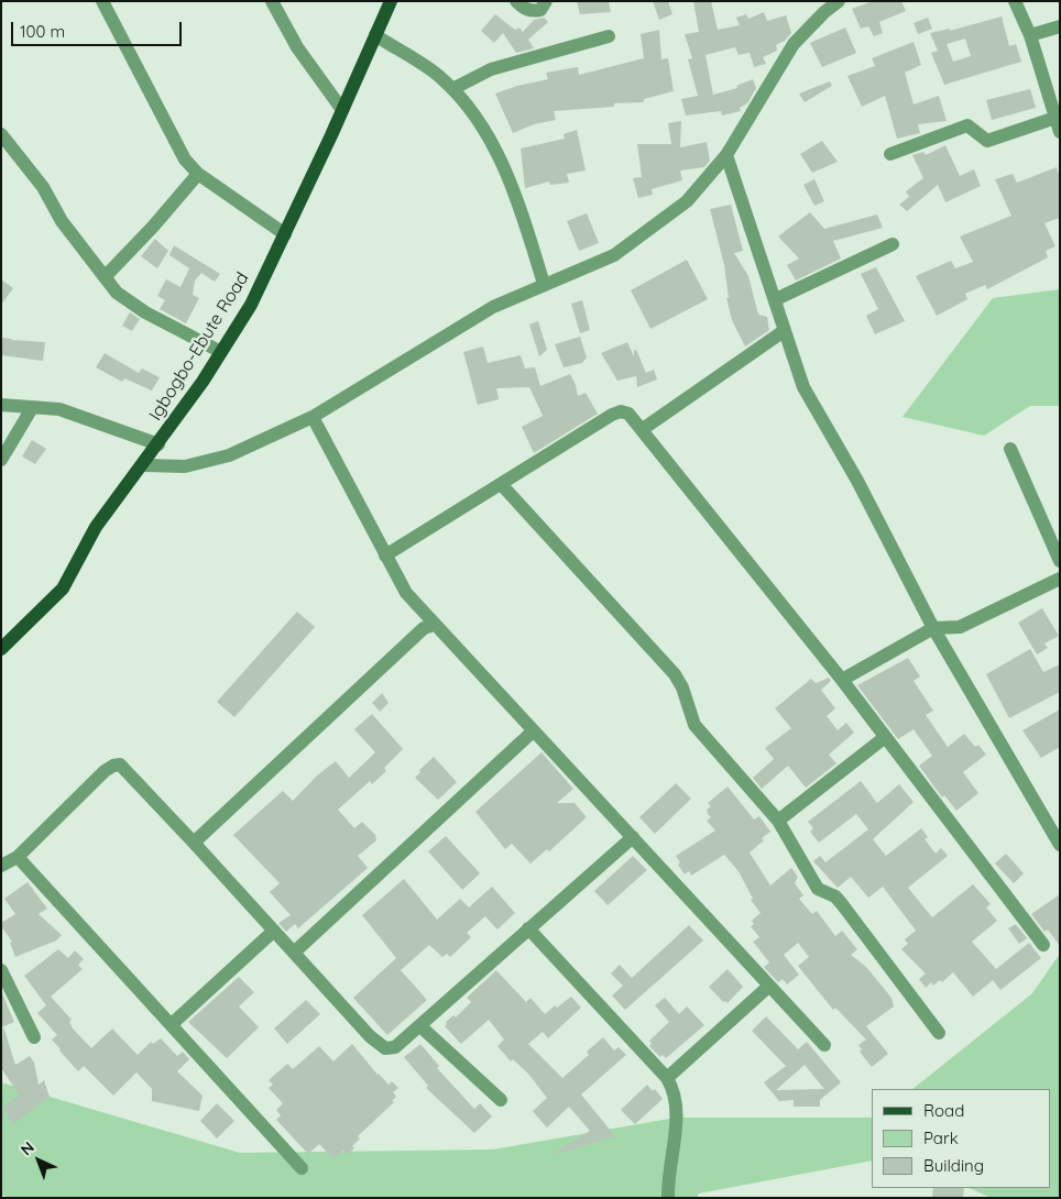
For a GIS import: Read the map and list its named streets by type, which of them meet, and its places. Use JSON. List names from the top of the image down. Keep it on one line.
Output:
{"streets":{"main road":["Igbogbo-Ebute Road"]},"legend":["Road","Park","Building"],"scale_bar":"100 m","north":"top left"}
